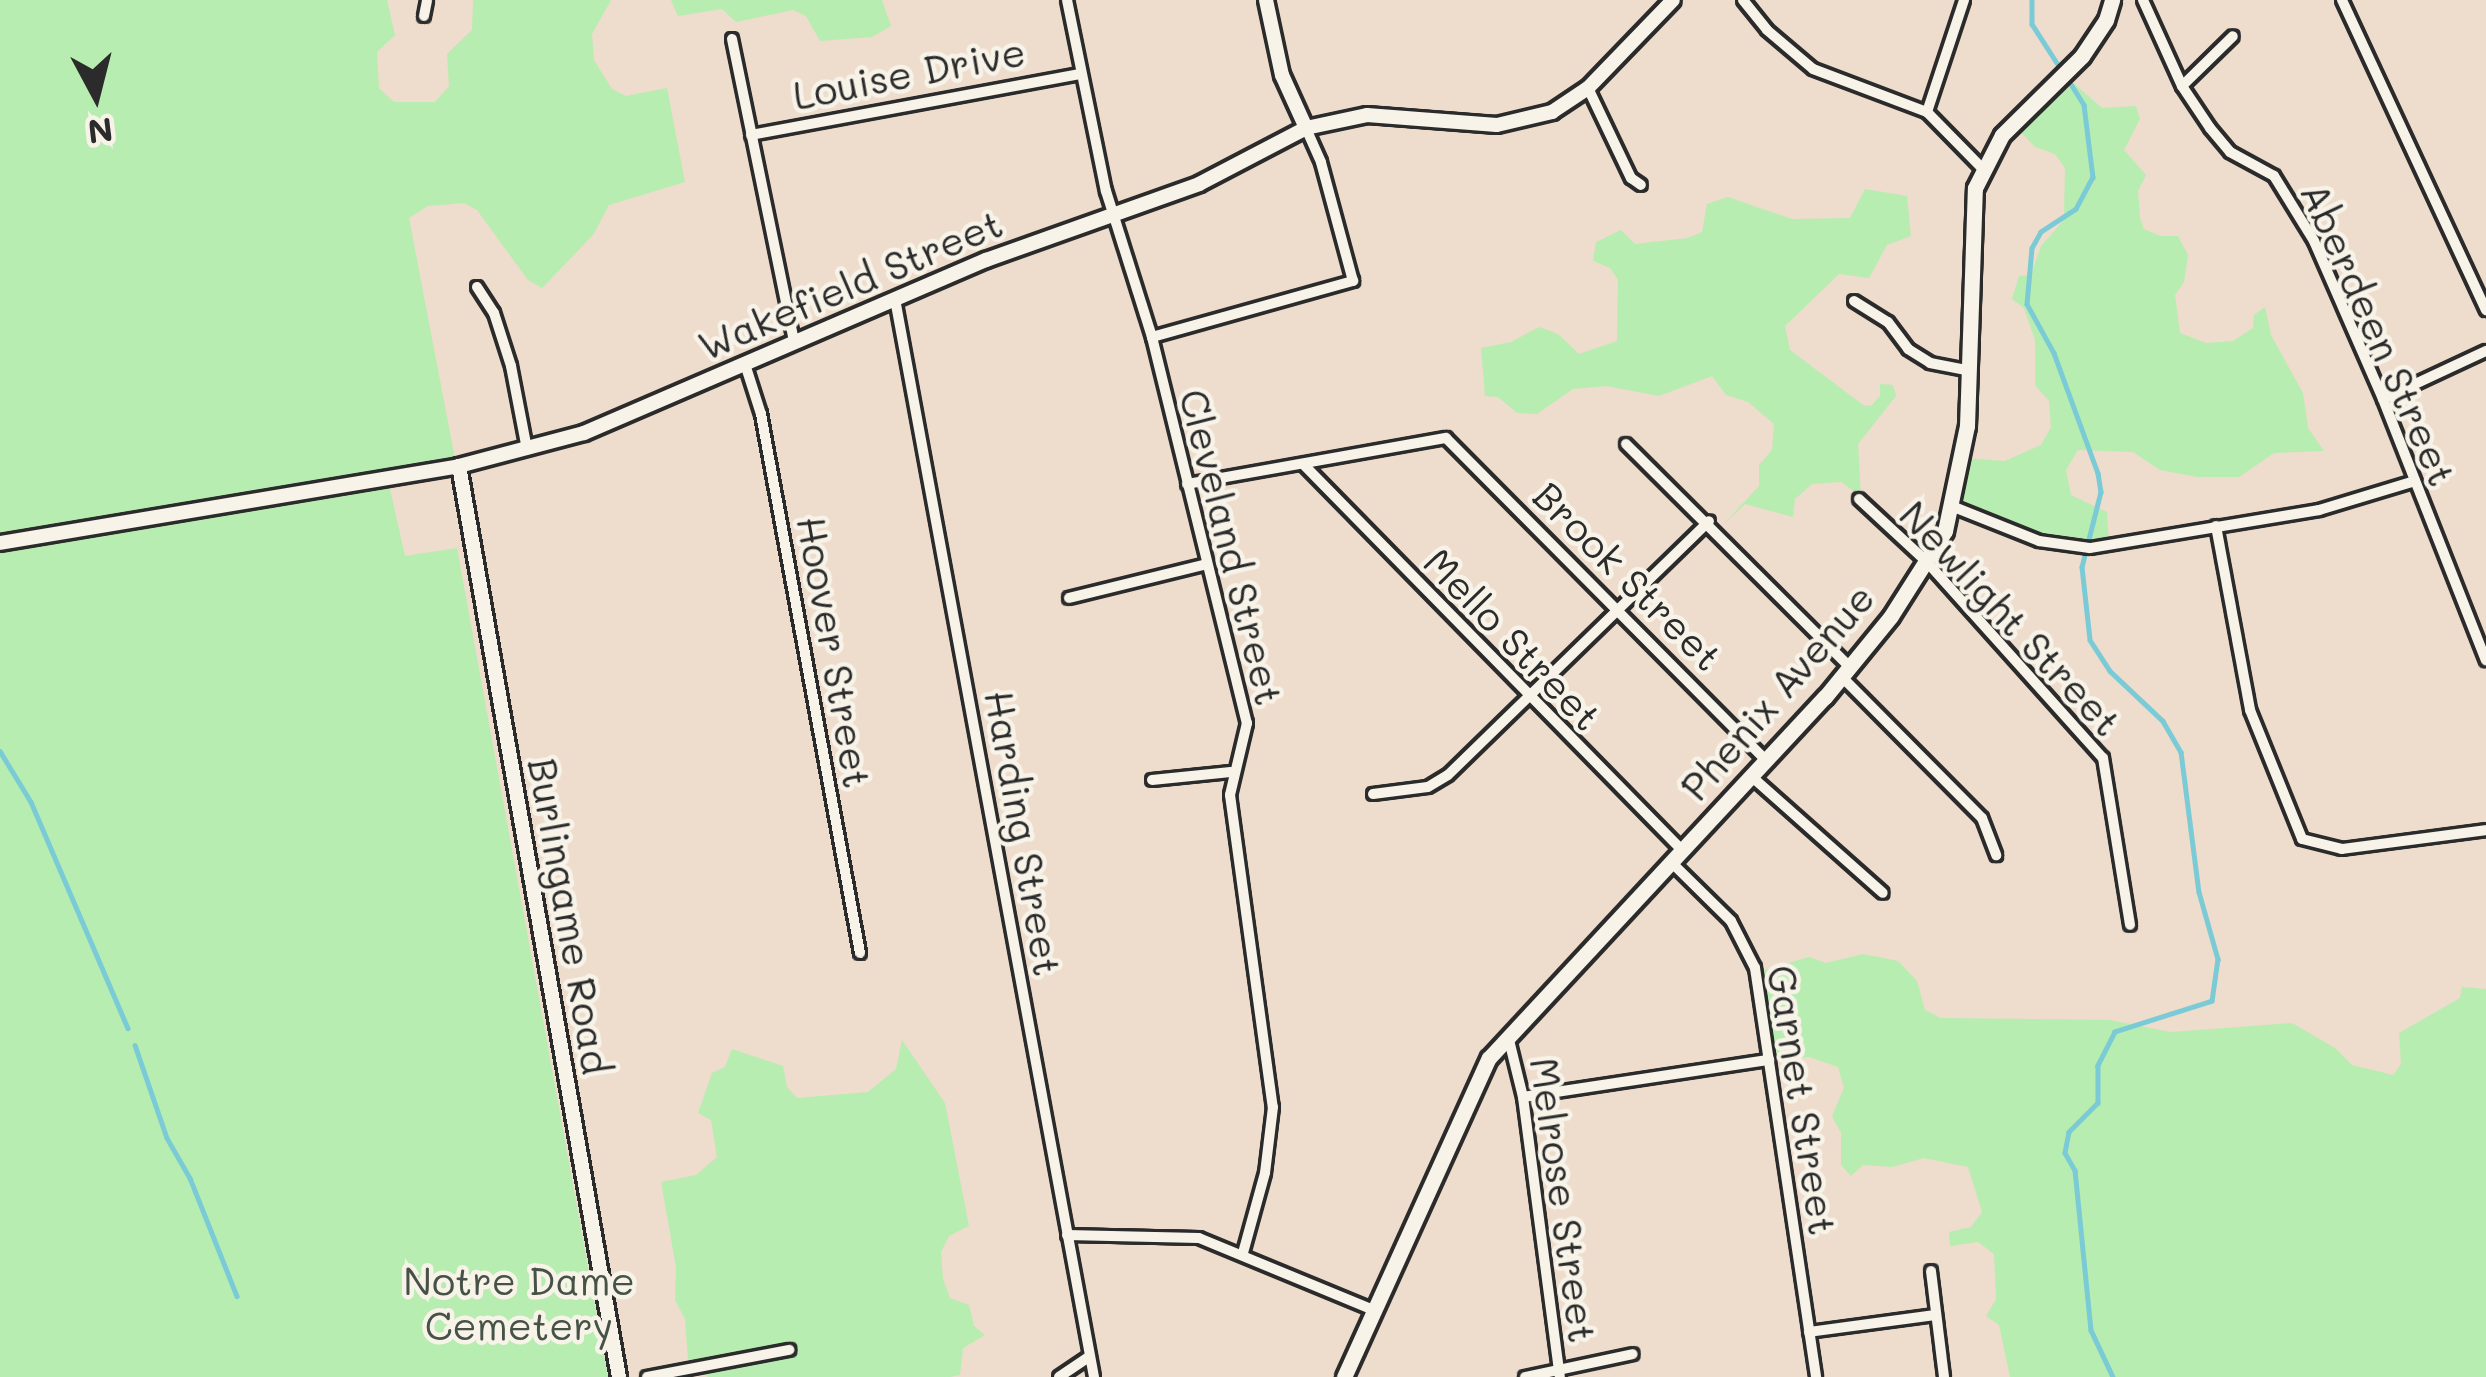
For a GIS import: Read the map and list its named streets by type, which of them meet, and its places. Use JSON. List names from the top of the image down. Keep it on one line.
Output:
{"streets":{"main road":["Phenix Avenue"],"street":["Louise Drive","Wakefield Street","Aberdeen Street","Cleveland Street","Brook Street","Newlight Street","Mello Street","Hoover Street","Harding Street","Burlingame Road","Garnet Street","Melrose Street"]},"crossings":[["Louise Drive","Cleveland Street"],["Wakefield Street","Cleveland Street"],["Wakefield Street","Hoover Street"],["Wakefield Street","Harding Street"],["Wakefield Street","Burlingame Road"],["Brook Street","Mello Street"],["Brook Street","Phenix Avenue"],["Newlight Street","Phenix Avenue"],["Mello Street","Phenix Avenue"],["Mello Street","Garnet Street"],["Phenix Avenue","Garnet Street"],["Phenix Avenue","Melrose Street"]],"parks":["Notre Dame Cemetery"],"north":"bottom"}
